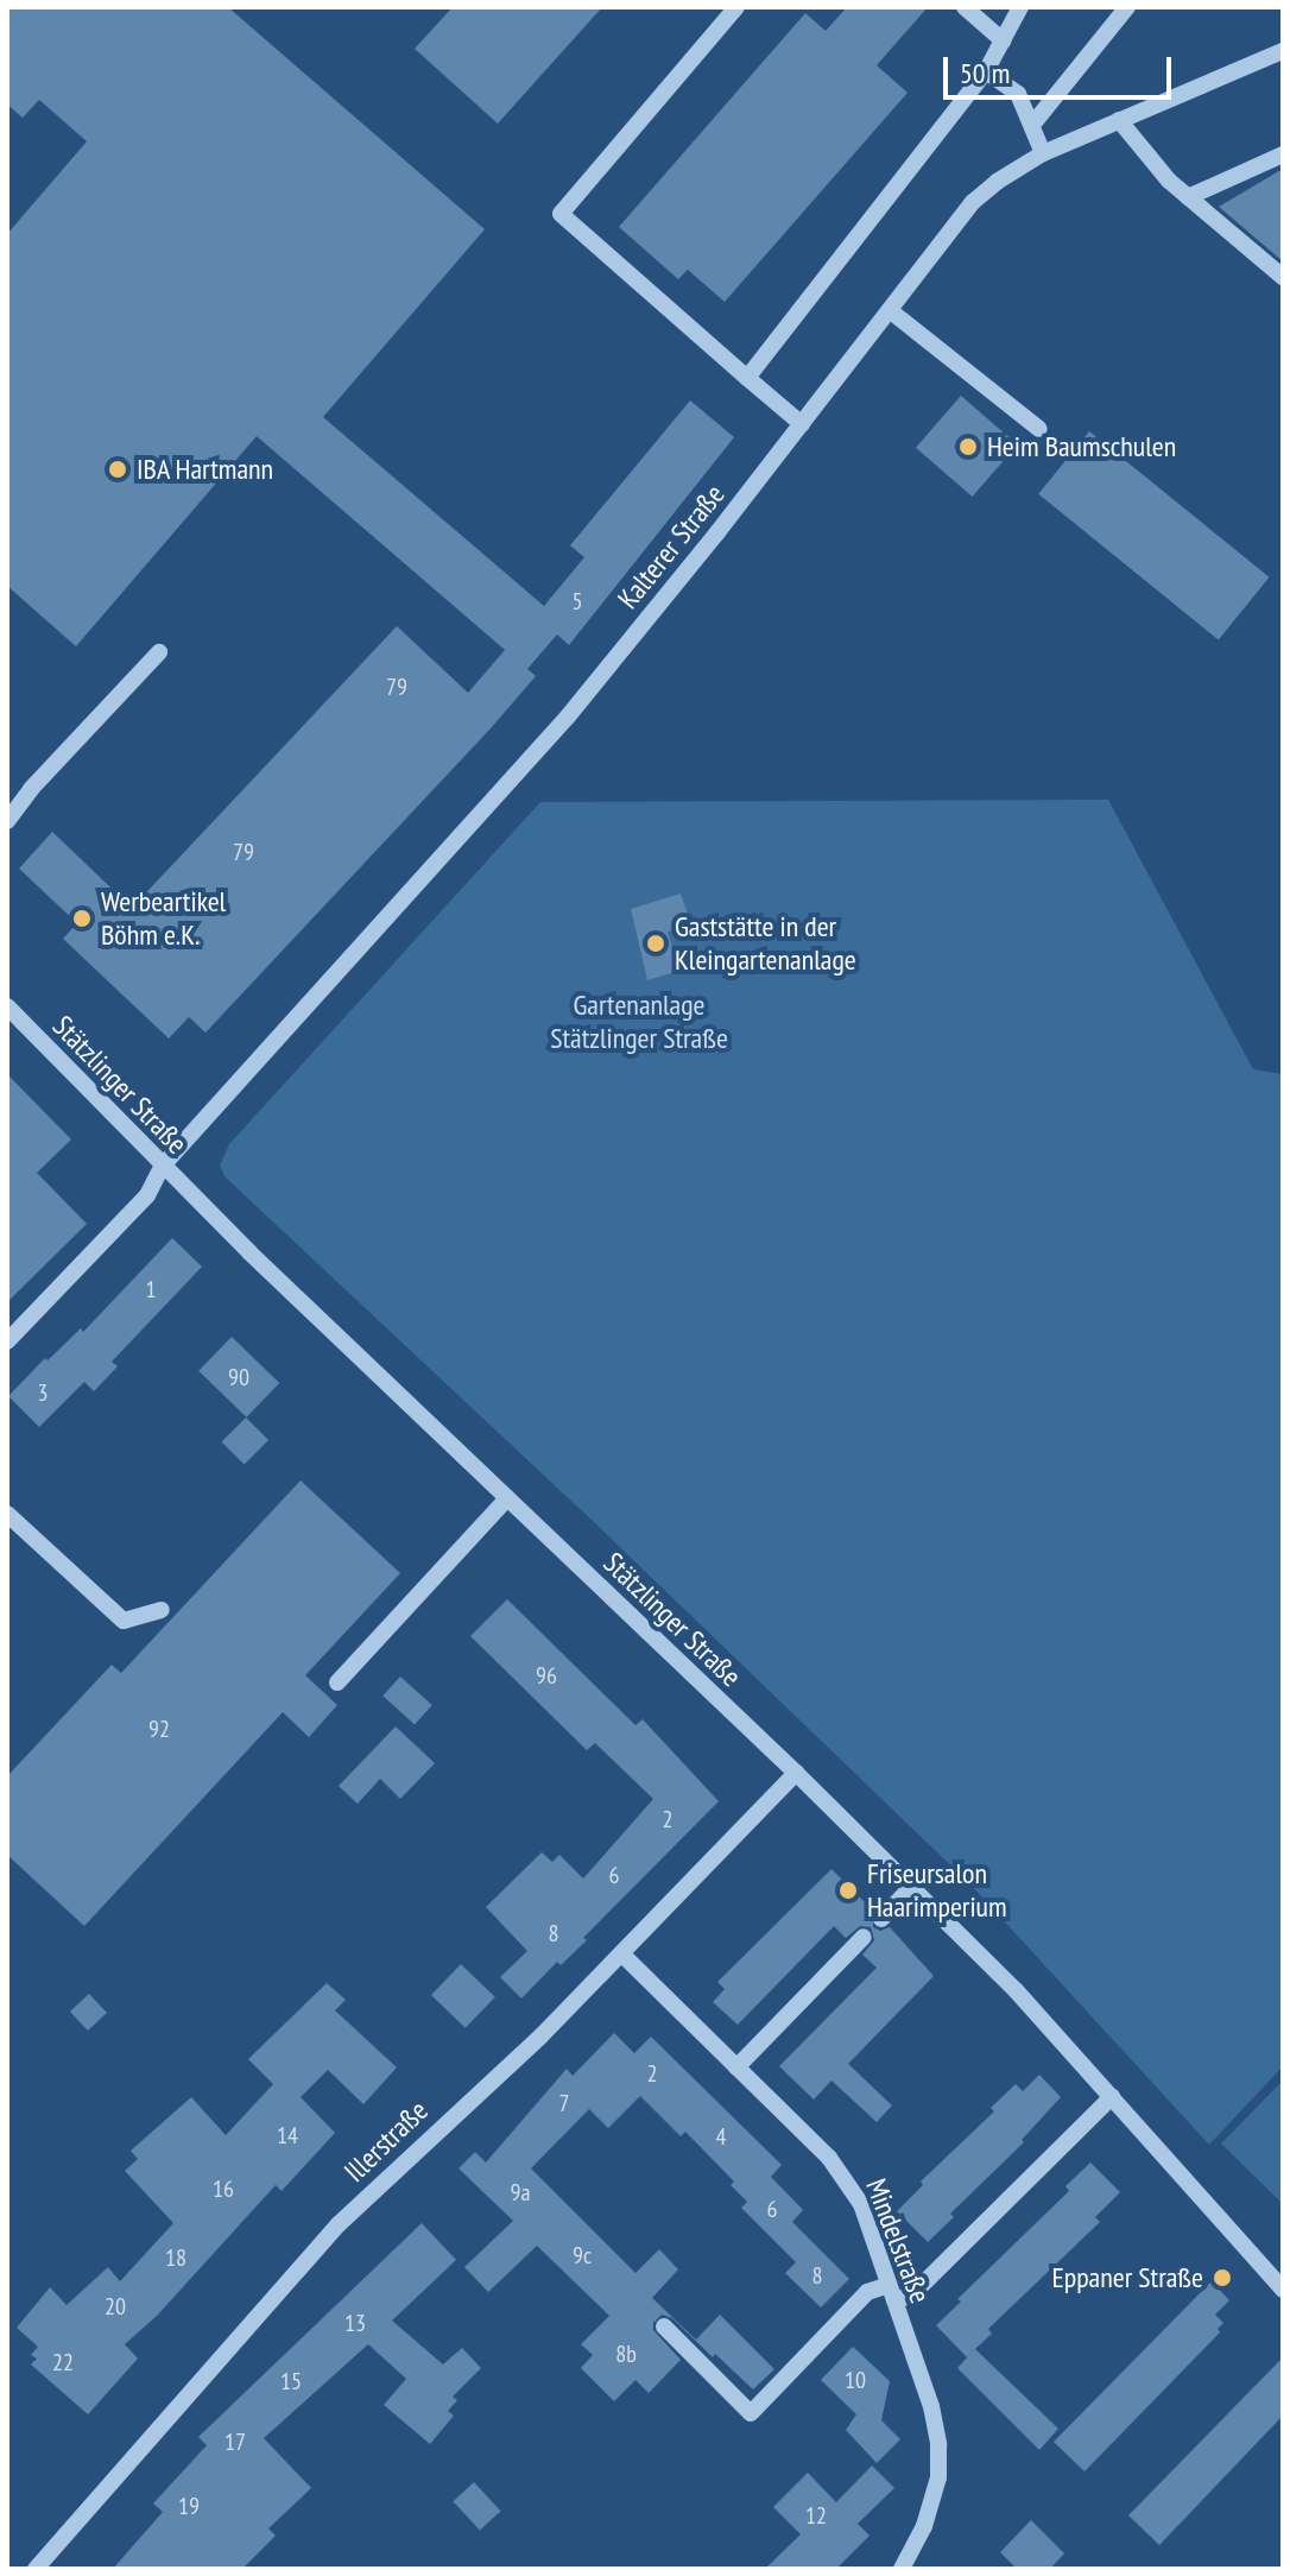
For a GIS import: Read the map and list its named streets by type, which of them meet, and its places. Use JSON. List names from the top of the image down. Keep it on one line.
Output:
{"streets":{"street":["Kalterer Straße","Stätzlinger Straße","Illerstraße","Mindelstraße"]},"crossings":[["Kalterer Straße","Stätzlinger Straße"],["Stätzlinger Straße","Illerstraße"],["Illerstraße","Mindelstraße"]],"parks":["Gartenanlage Stätzlinger Straße"],"places":["Heim Baumschulen","IBA Hartmann","Werbeartikel Böhm e.K.","Gaststätte in der Kleingartenanlage","Friseursalon Haarimperium","Eppaner Straße"],"house_numbers":["5","79","79","1","90","3","96","92","2","6","8","2","7","14","4","16","9a","6","9c","18","8","20","13","8b","22","10","15","17","19","12"],"scale_bar":"50 m"}
